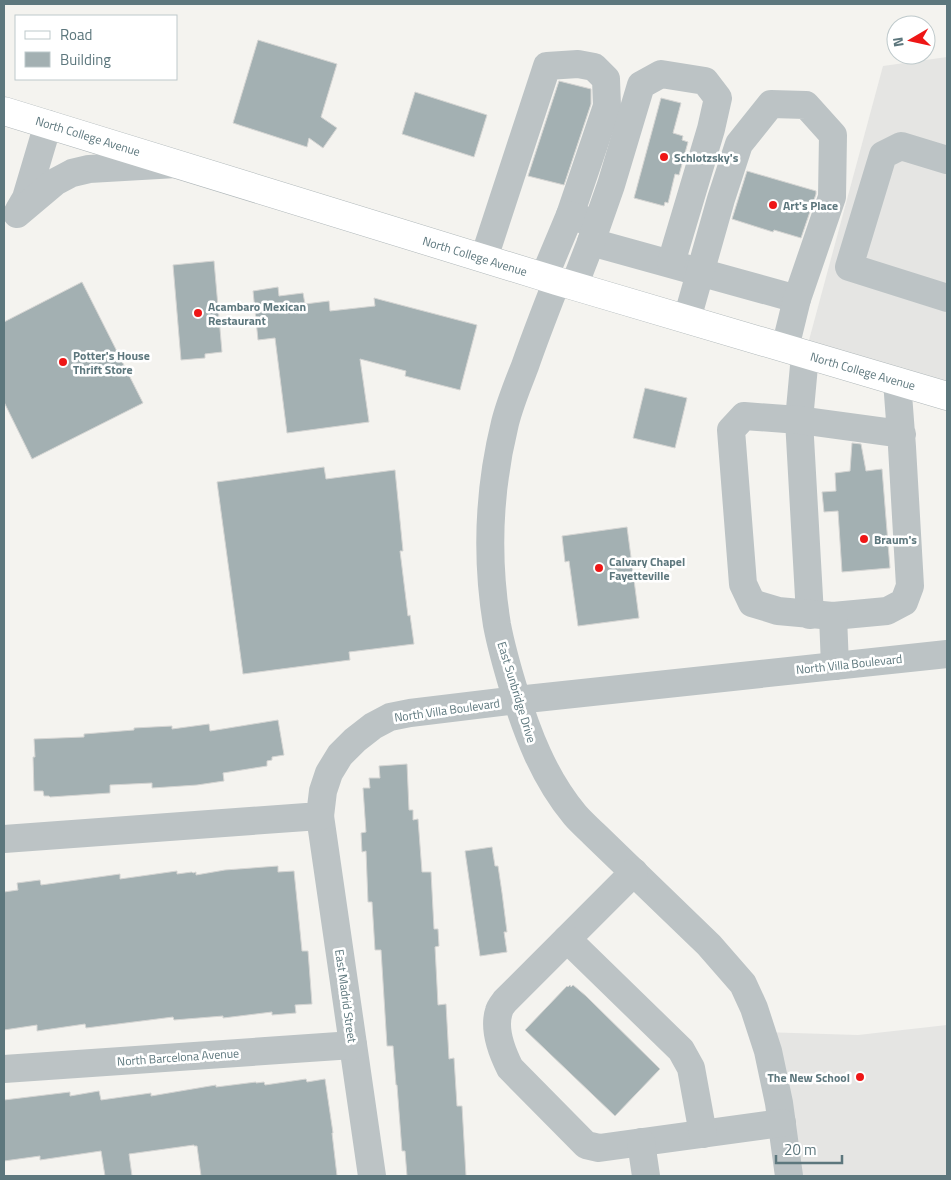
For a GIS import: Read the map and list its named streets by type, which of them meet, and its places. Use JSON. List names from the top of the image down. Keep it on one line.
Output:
{"streets":{"main road":["North College Avenue"],"street":["North Villa Boulevard","East Sunbridge Drive","East Madrid Street","North Barcelona Avenue"]},"crossings":[["North College Avenue","East Sunbridge Drive"],["North Villa Boulevard","East Sunbridge Drive"],["North Villa Boulevard","East Madrid Street"],["East Madrid Street","North Barcelona Avenue"]],"places":["Schlotzsky's","Art's Place","Acambaro Mexican Restaurant","Potter's House Thrift Store","Braum's","Calvary Chapel Fayetteville","The New School"],"legend":["Road","Building"],"scale_bar":"20 m","north":"left"}
